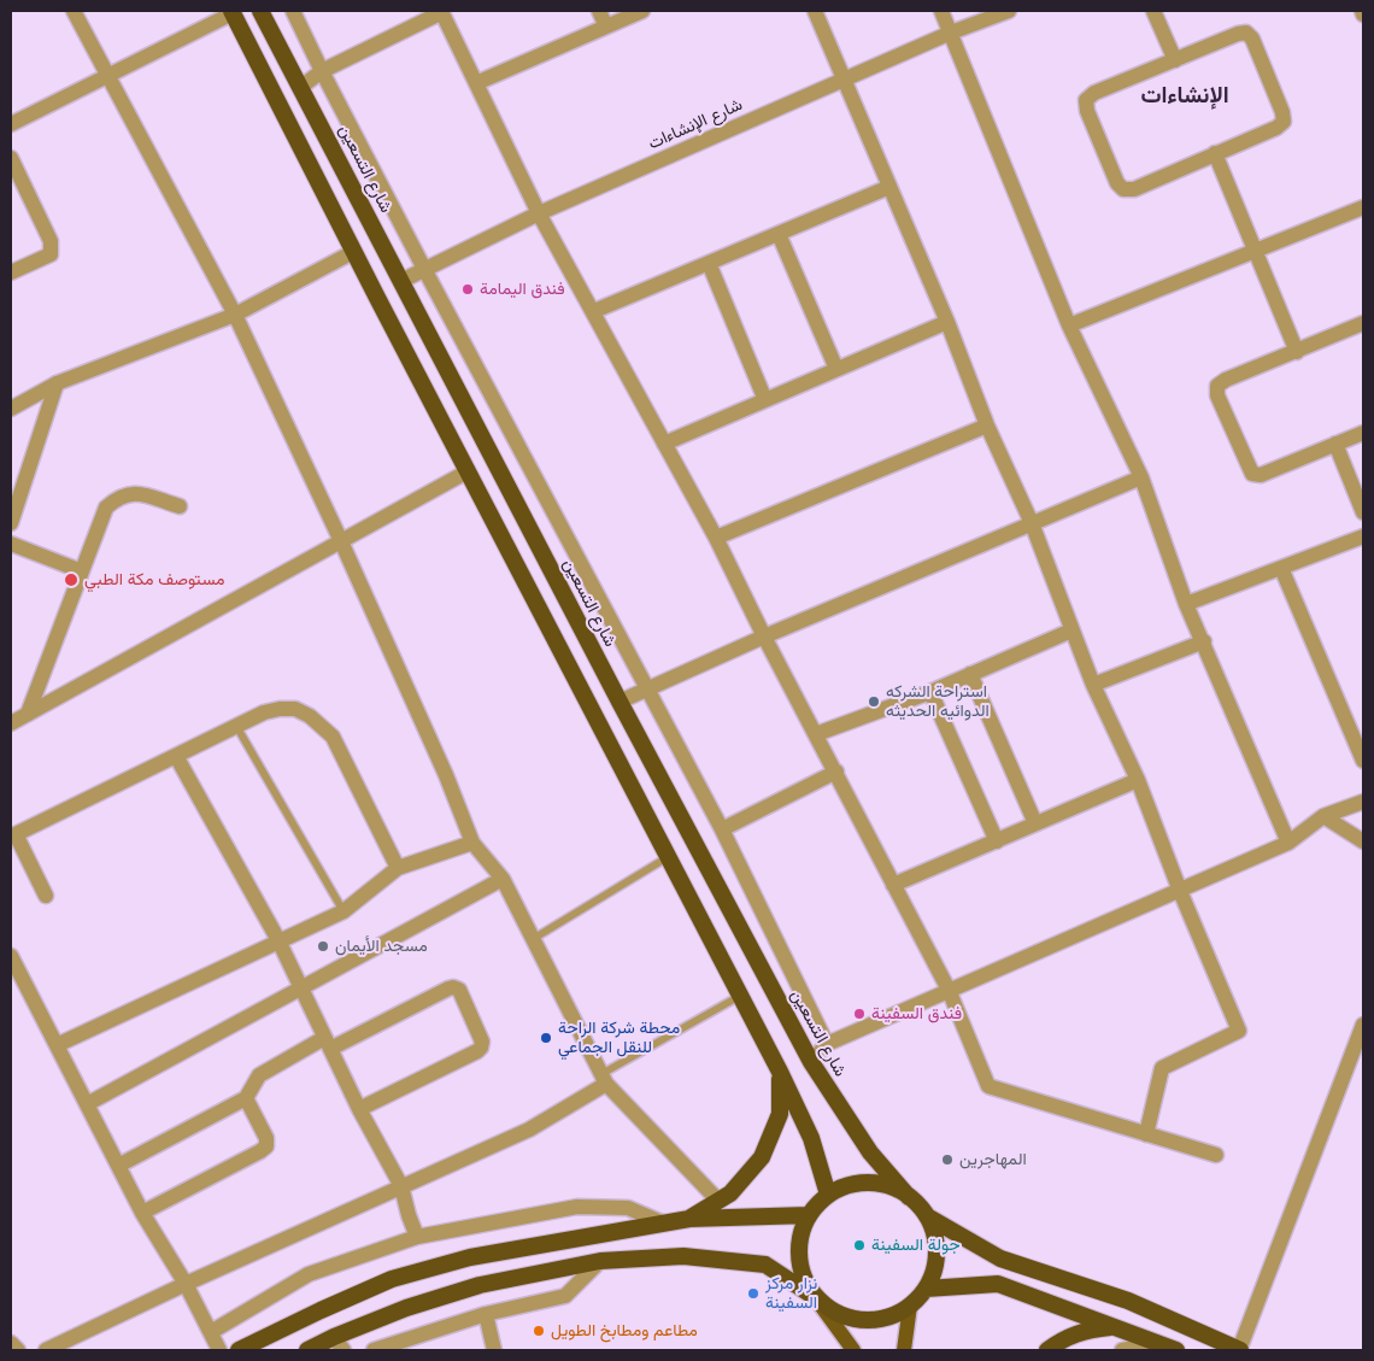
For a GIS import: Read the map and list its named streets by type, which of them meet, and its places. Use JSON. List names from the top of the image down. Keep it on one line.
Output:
{"streets":{"highway":["شارع التسعين"],"street":["شارع الإنشاءات"]},"crossings":[["شارع الإنشاءات","شارع التسعين"]],"districts":["الإنشاءات"],"places":["فندق اليمامة","مستوصف مكة الطبي","استراحة الشركه الدوائيه الحديثه","مسجد الأيمان","فندق السفينة","محطة شركة الراحة للنقل الجماعي","المهاجرين","جولة السفينة","نزار مركز السفينة","مطاعم ومطابخ الطويل"]}
